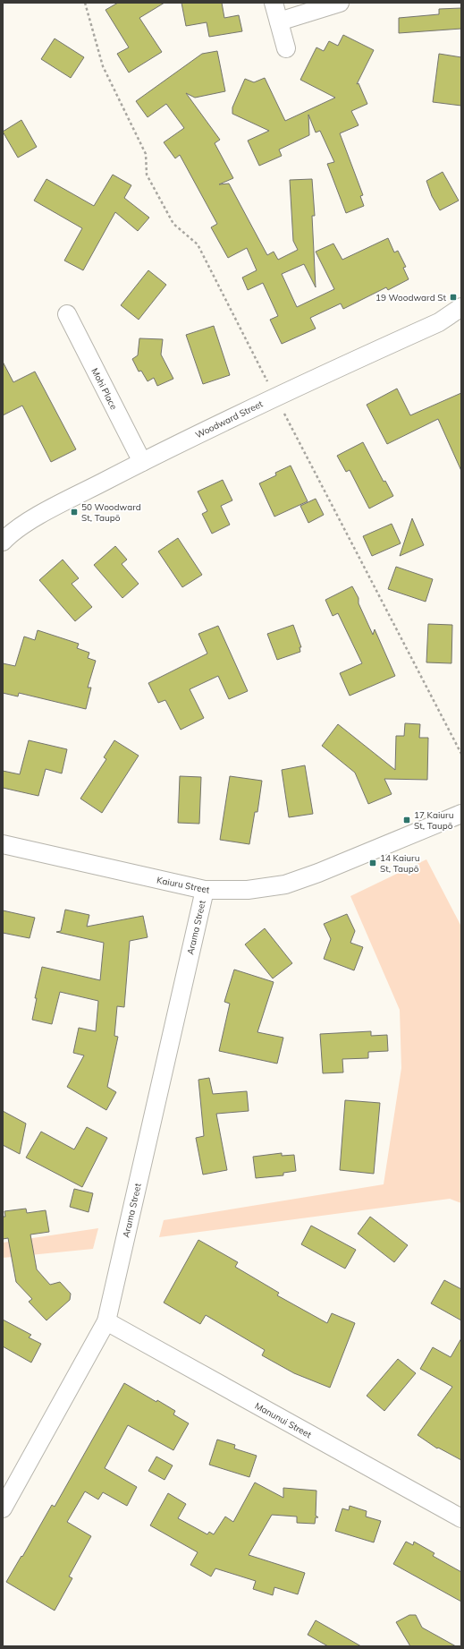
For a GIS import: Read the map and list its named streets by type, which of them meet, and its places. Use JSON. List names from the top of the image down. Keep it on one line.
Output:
{"streets":{"street":["Mohi Place","Woodward Street","Kaiuru Street","Arama Street","Manunui Street"]},"crossings":[["Mohi Place","Woodward Street"],["Kaiuru Street","Arama Street"],["Arama Street","Manunui Street"]],"places":{"transit":["19 Woodward St","50 Woodward St, Taupō","17 Kaiuru St, Taupō","14 Kaiuru St, Taupō"]}}
